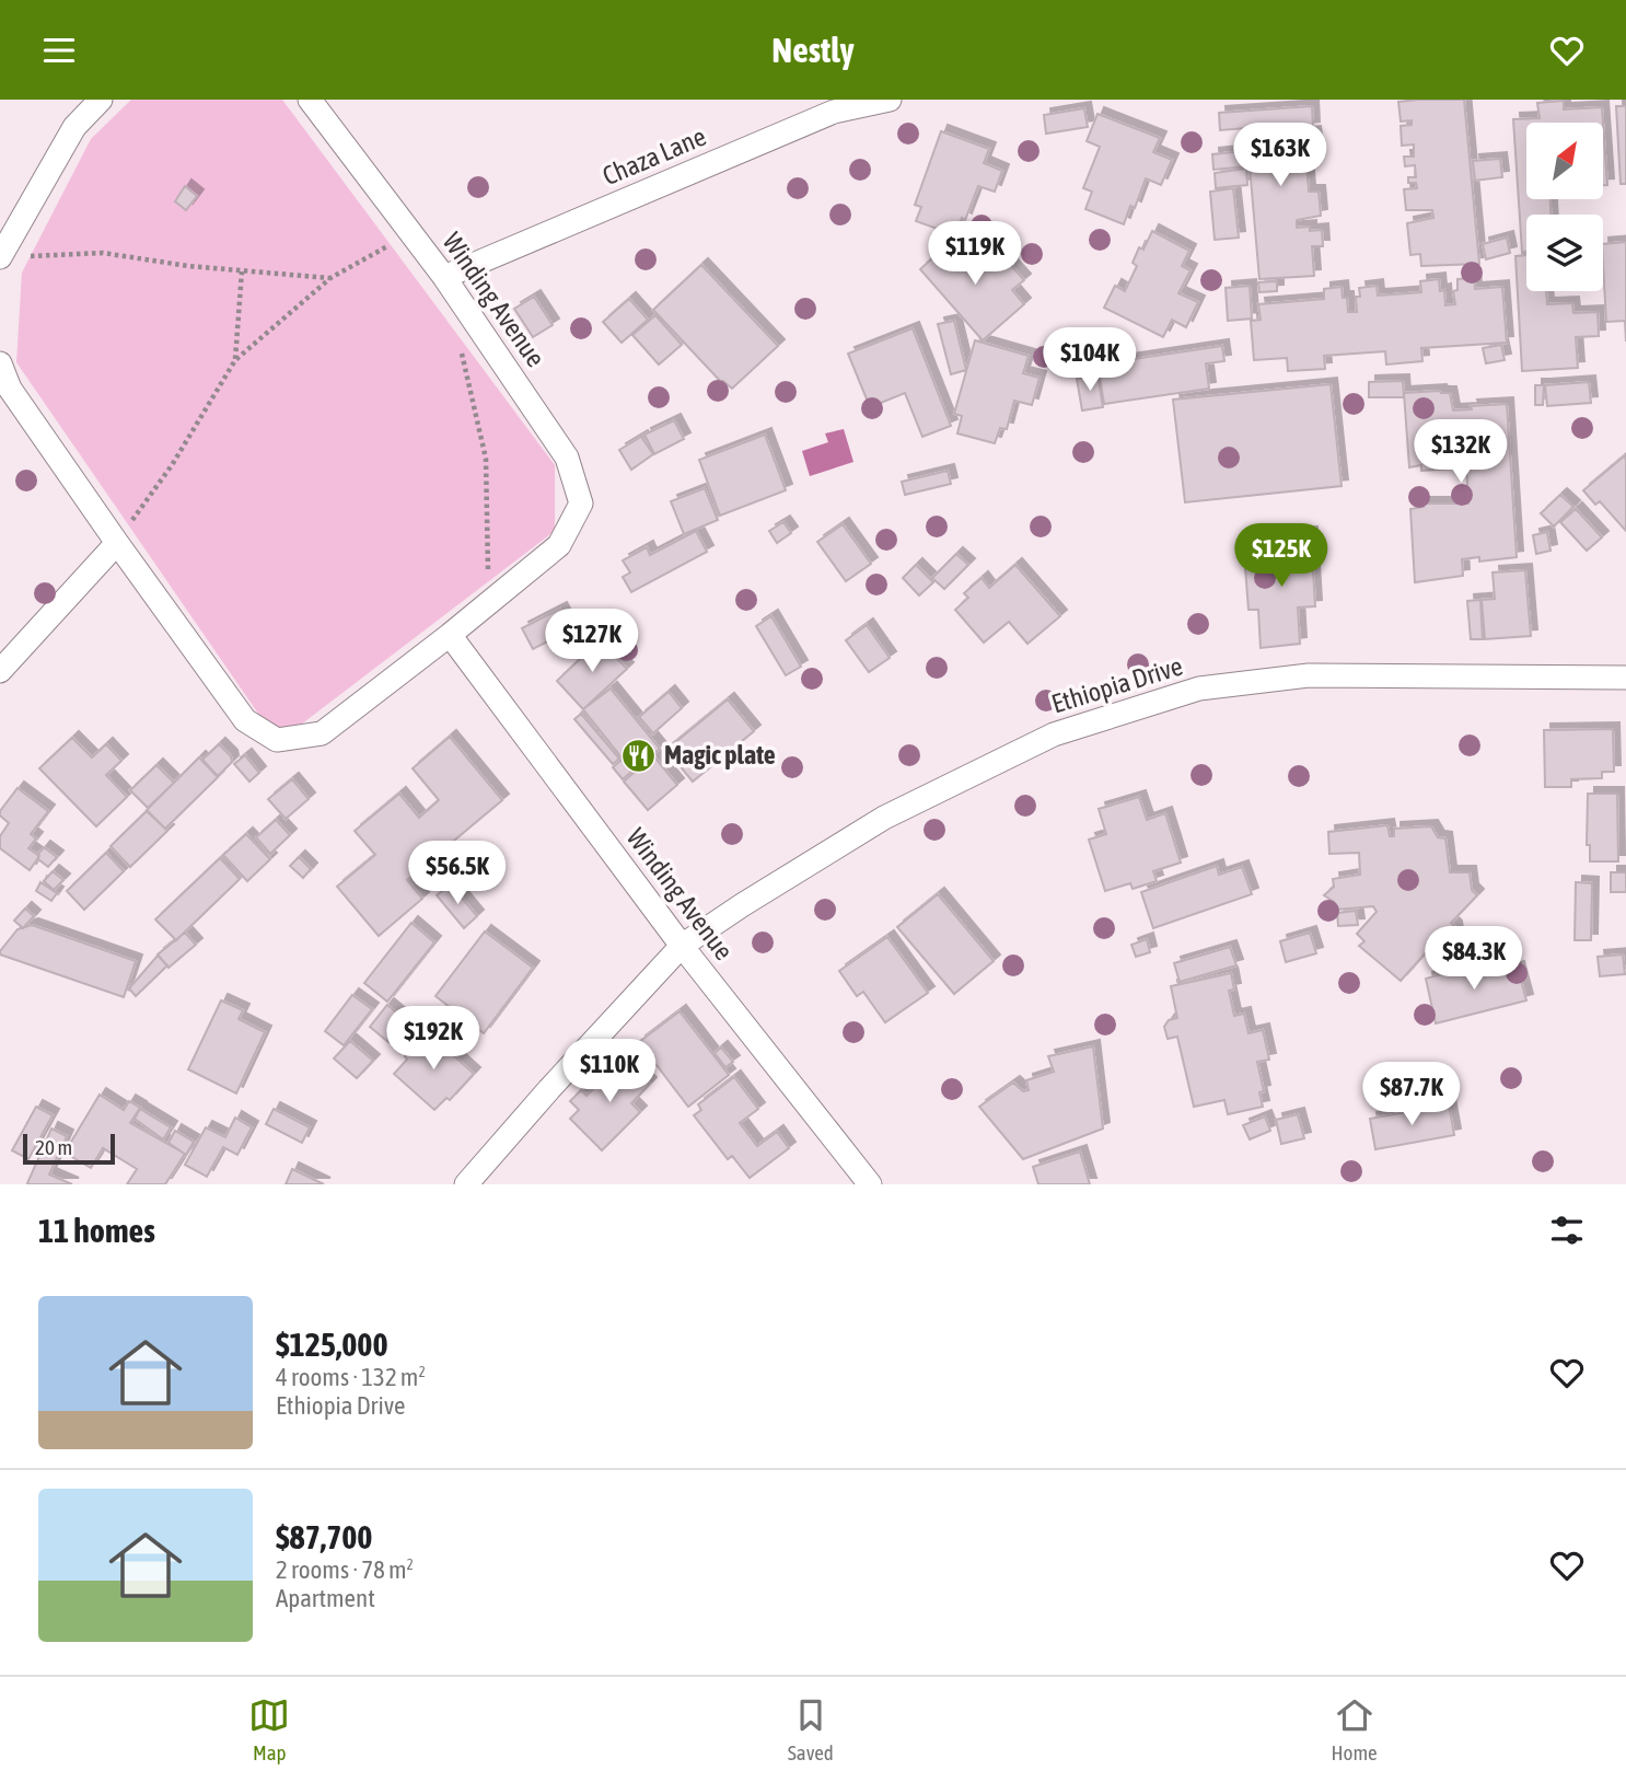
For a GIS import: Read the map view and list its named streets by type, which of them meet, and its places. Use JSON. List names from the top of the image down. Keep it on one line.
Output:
{"streets":{"street":["Chaza Lane","Winding Avenue","Ethiopia Drive"]},"crossings":[["Chaza Lane","Winding Avenue"],["Winding Avenue","Ethiopia Drive"]],"places":{"restaurant":["Magic plate"]},"scale_bar":"20 m","north":"top right","page":{"header":"Nestly","price":["$163K","$119K","$104K","$132K","$125K","$127K","$56.5K","$84.3K","$192K","$110K","$87.7K"],"scale":"20 m","heading":"11 homes","list":[{"name":"$125,000","note":"4 rooms · 132 m² · Ethiopia Drive"},{"name":"$87,700","note":"2 rooms · 78 m² · Apartment"}],"tabs":["Map","Saved","Home"]}}
